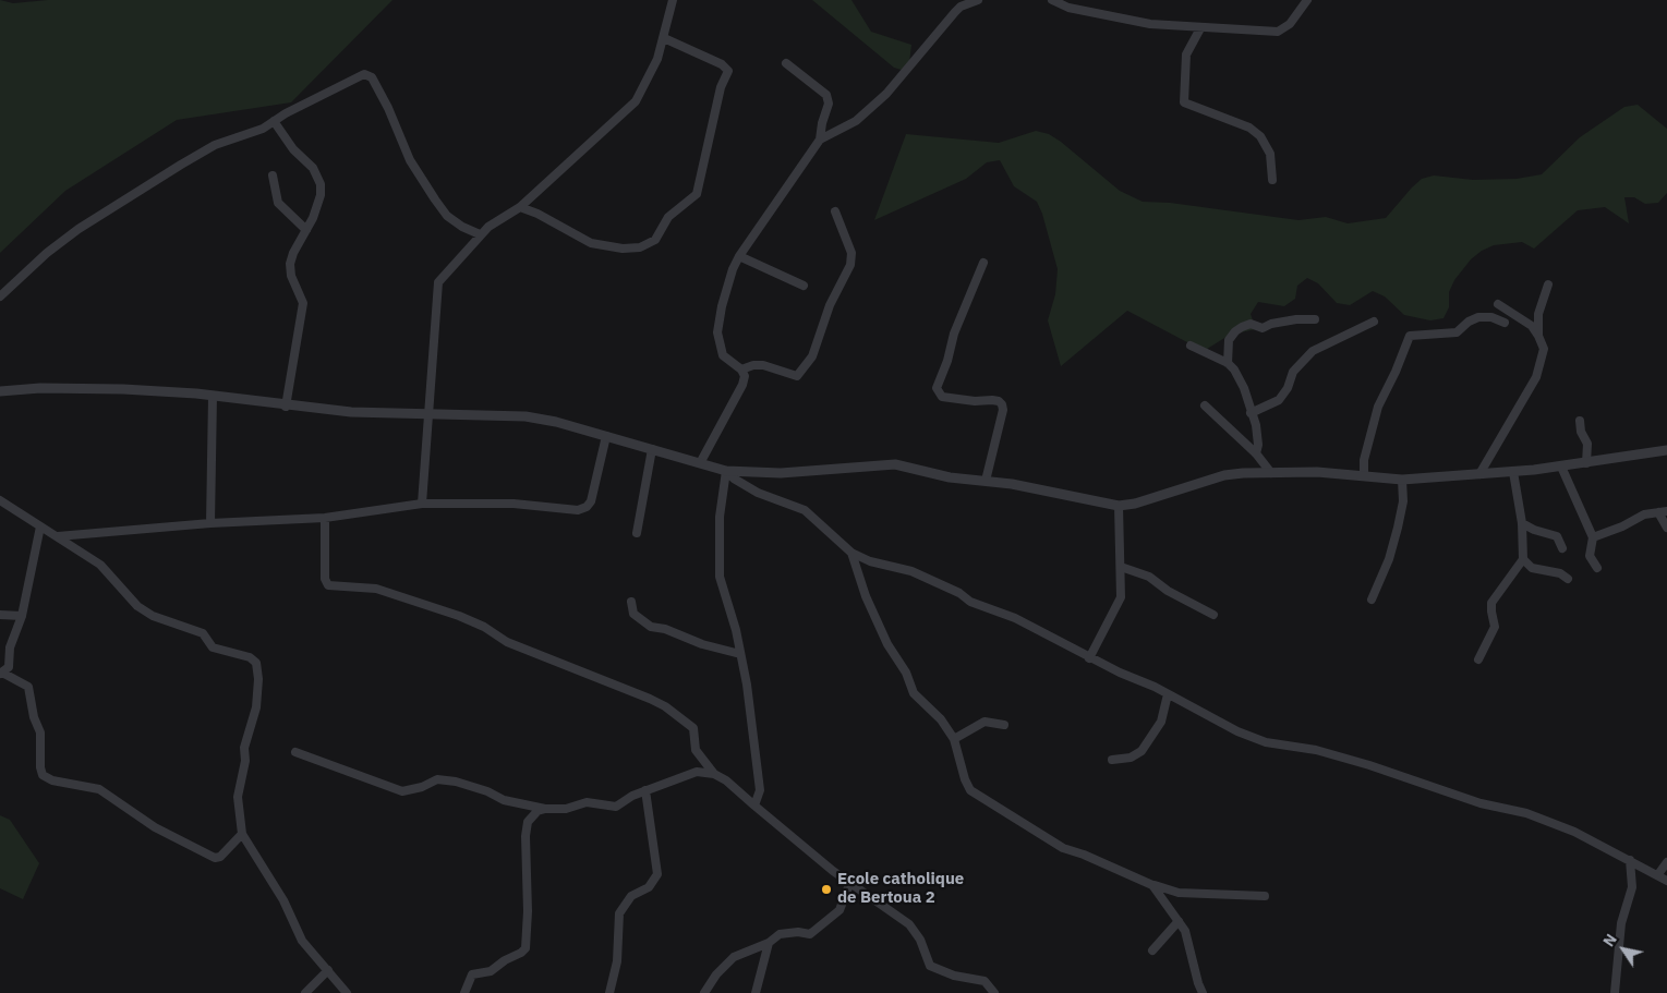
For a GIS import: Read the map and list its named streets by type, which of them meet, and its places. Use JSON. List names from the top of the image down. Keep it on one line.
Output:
{"places":["Ecole catholique de Bertoua 2"],"north":"top left"}
